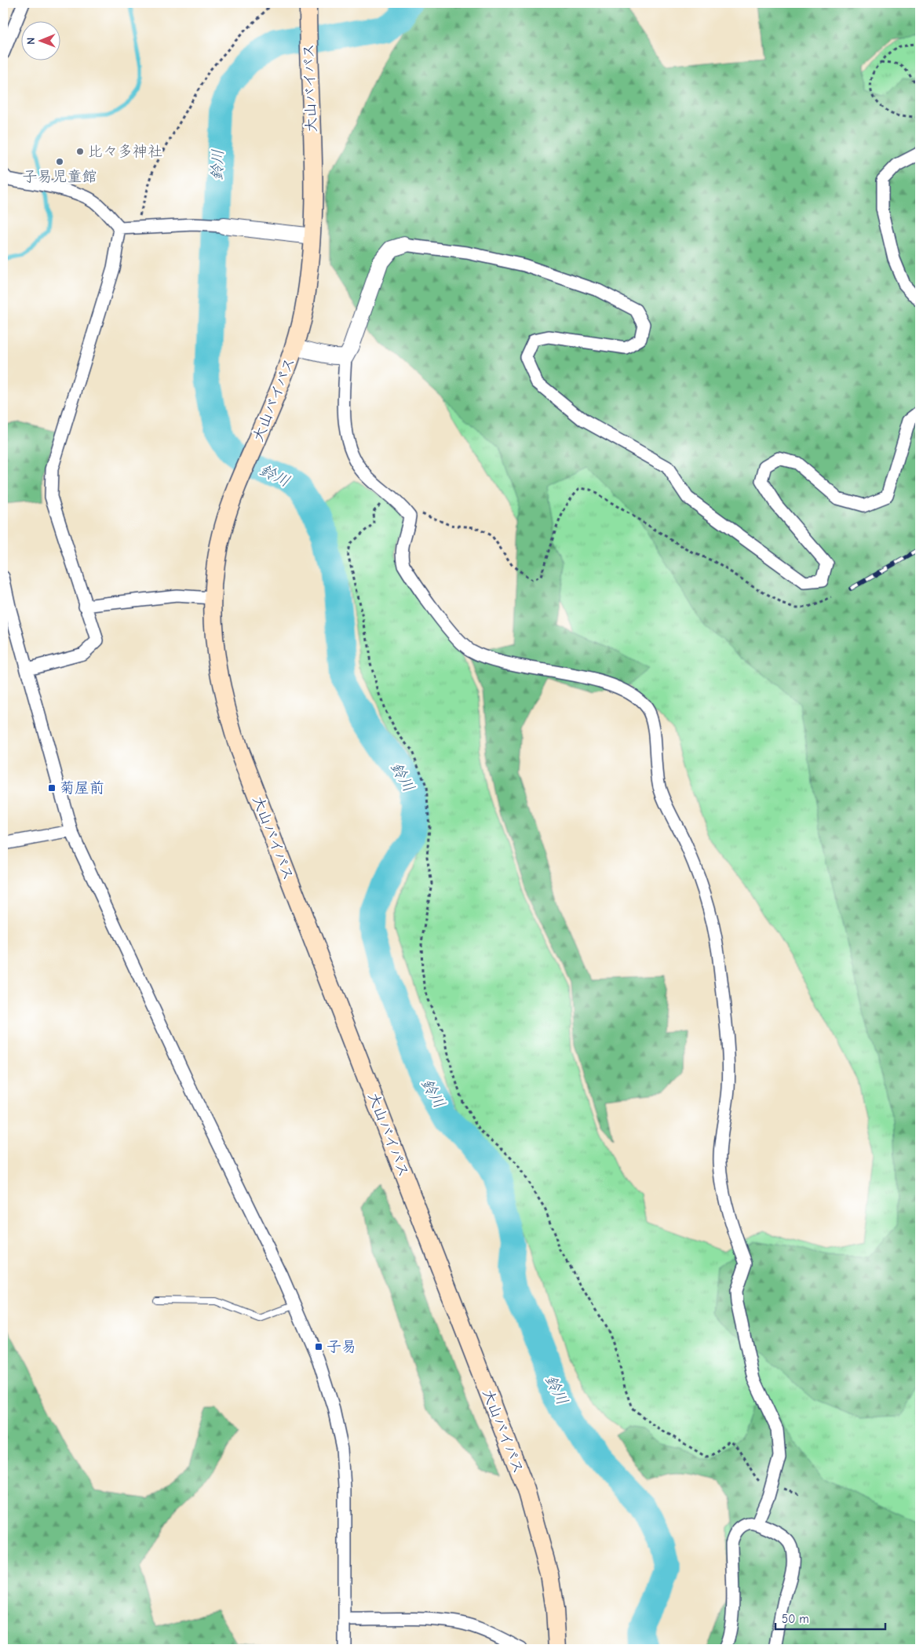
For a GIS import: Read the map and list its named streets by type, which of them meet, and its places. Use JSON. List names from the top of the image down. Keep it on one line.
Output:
{"streets":{"main road":["大山バイパス"]},"water":["鈴川"],"places":{"other":["比々多神社","子易児童館"],"transit":["菊屋前","子易"]},"scale_bar":"50 m","north":"left"}
